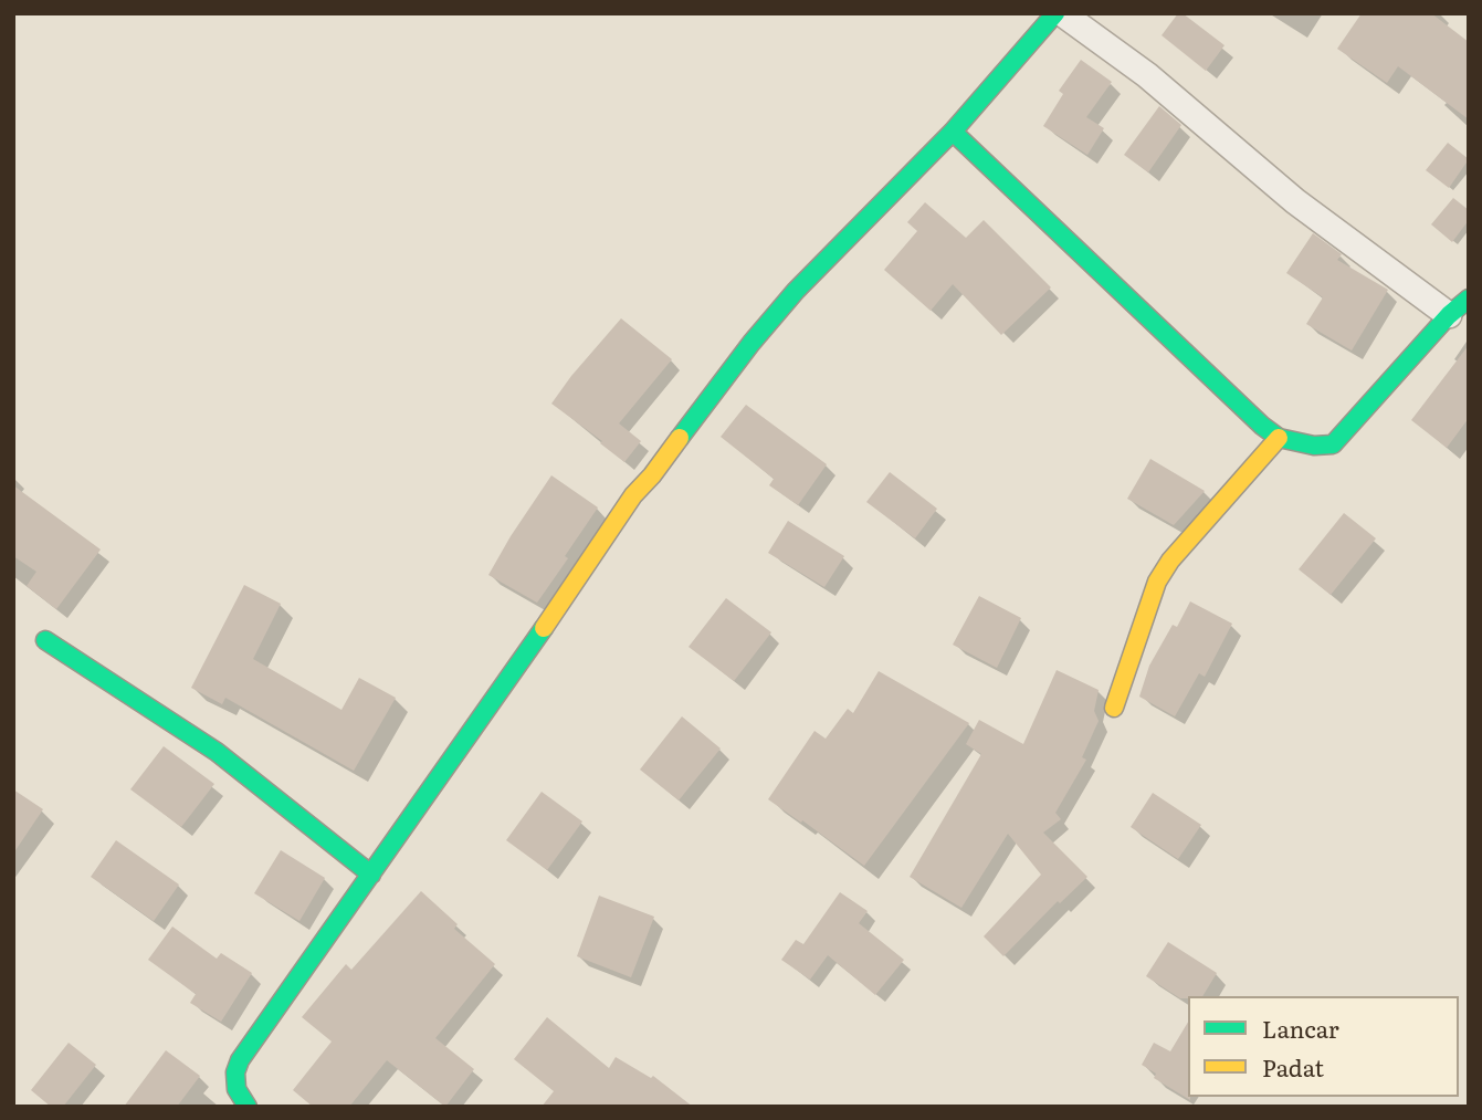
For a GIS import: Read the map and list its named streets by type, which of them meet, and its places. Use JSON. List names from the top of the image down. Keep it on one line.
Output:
{"legend":["Lancar","Padat"]}
